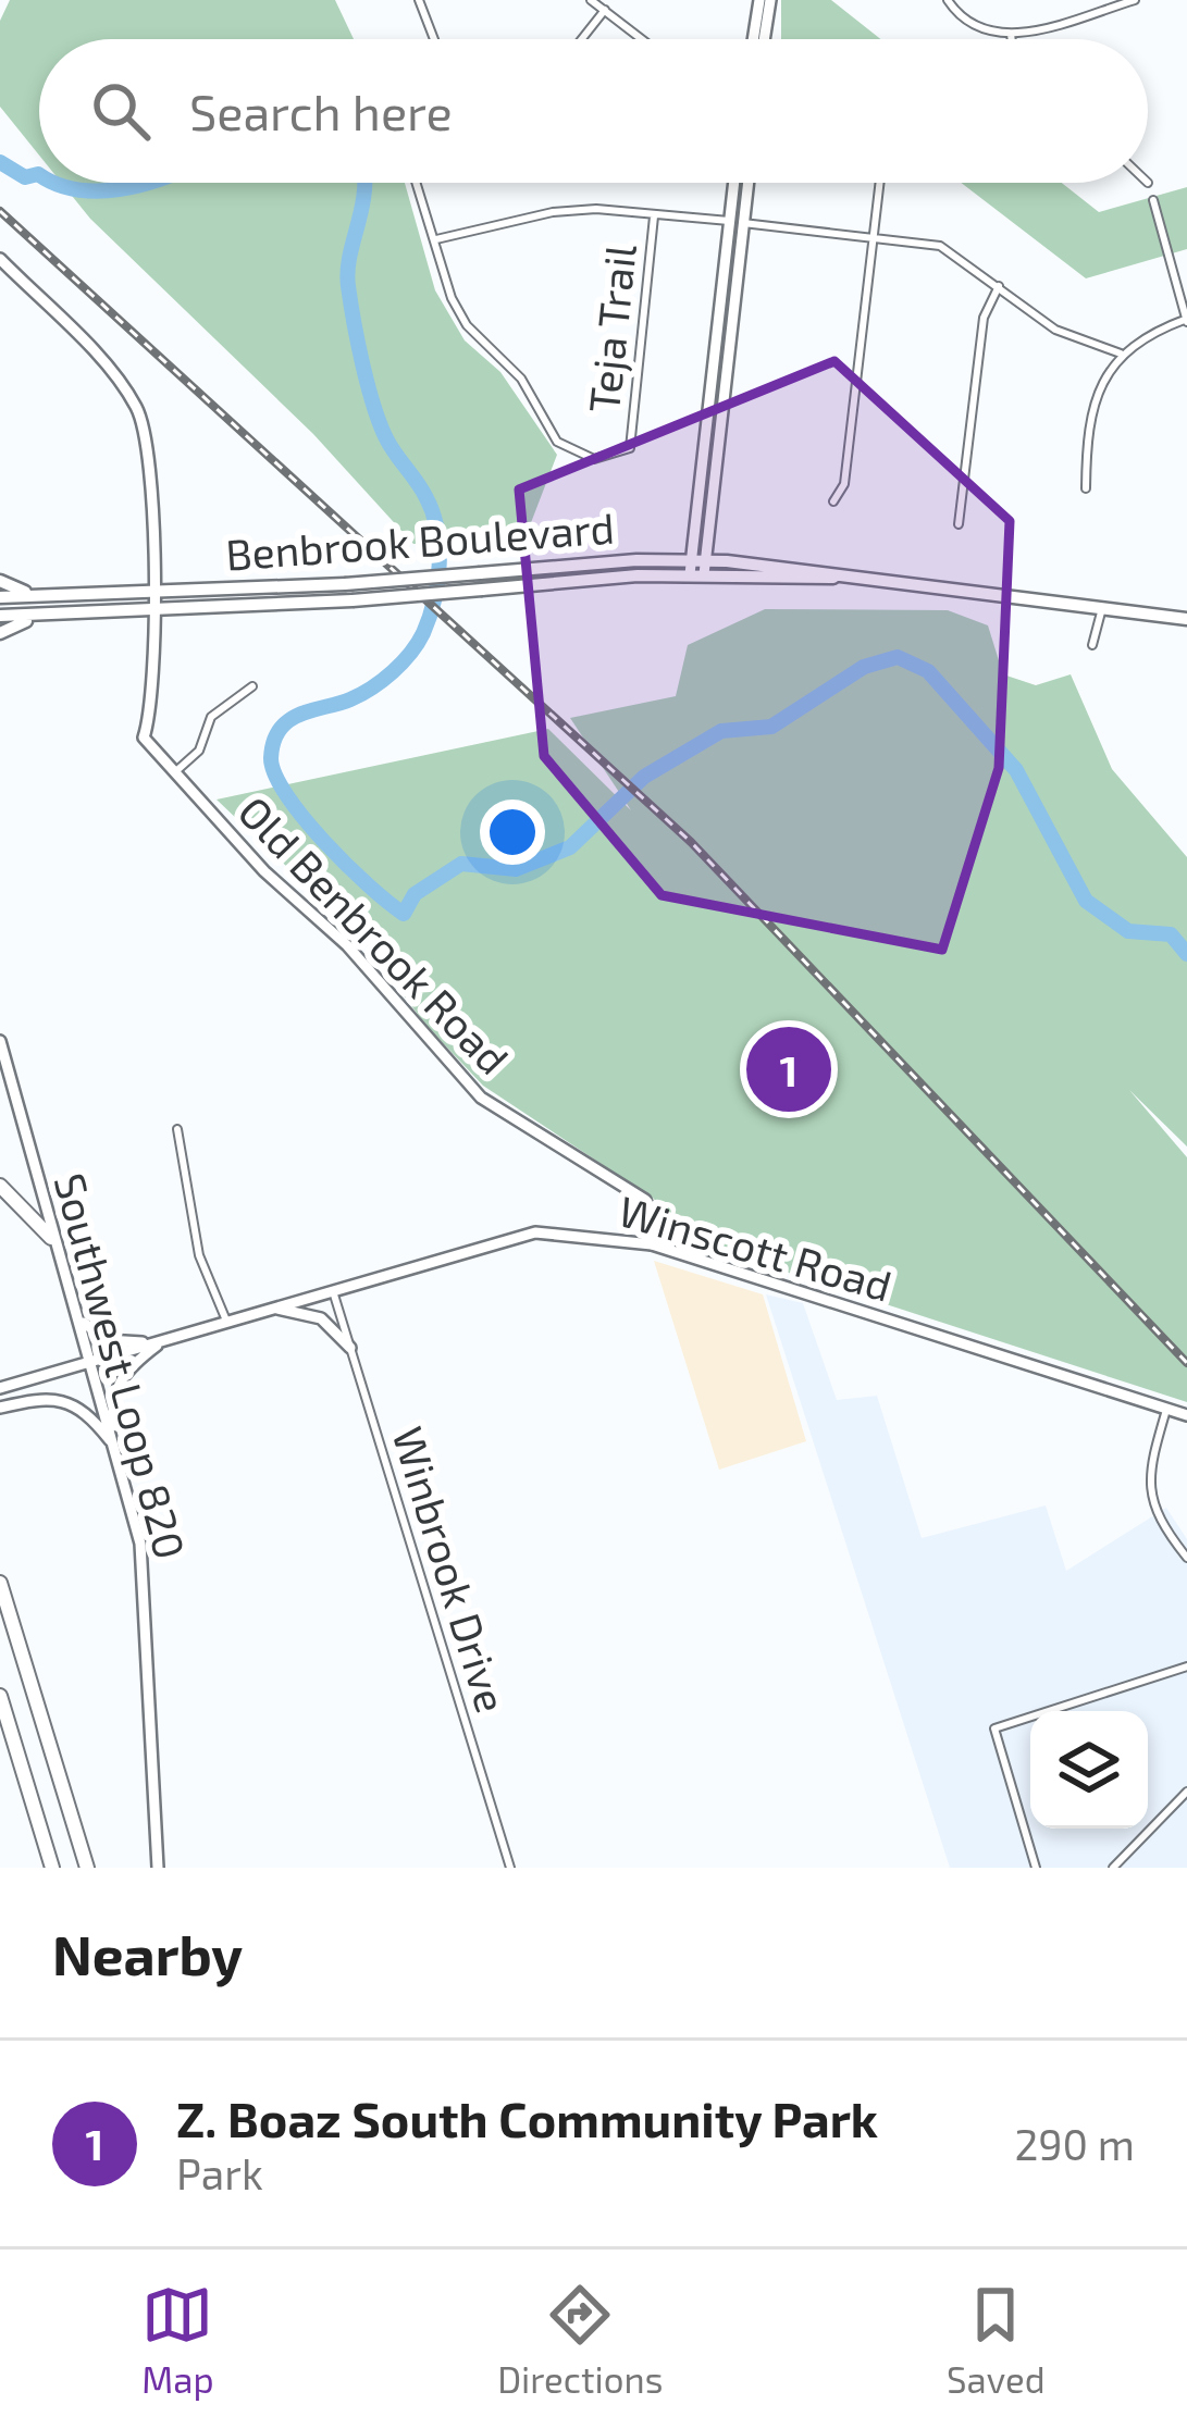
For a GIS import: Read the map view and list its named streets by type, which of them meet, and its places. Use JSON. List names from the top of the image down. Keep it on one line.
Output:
{"streets":{"main road":["Benbrook Boulevard","Old Benbrook Road","Winscott Road","Southwest Loop 820"],"street":["Teja Trail","Winbrook Drive"]},"crossings":[["Benbrook Boulevard","Old Benbrook Road"],["Old Benbrook Road","Winscott Road"],["Winscott Road","Southwest Loop 820"],["Winscott Road","Winbrook Drive"]],"page":{"search":"Search here","pins":"1","heading":"Nearby","list":[{"mark":"1","name":"Z. Boaz South Community Park","note":"Park","value":"290 m"}],"nav":["Map","Directions","Saved"]}}
